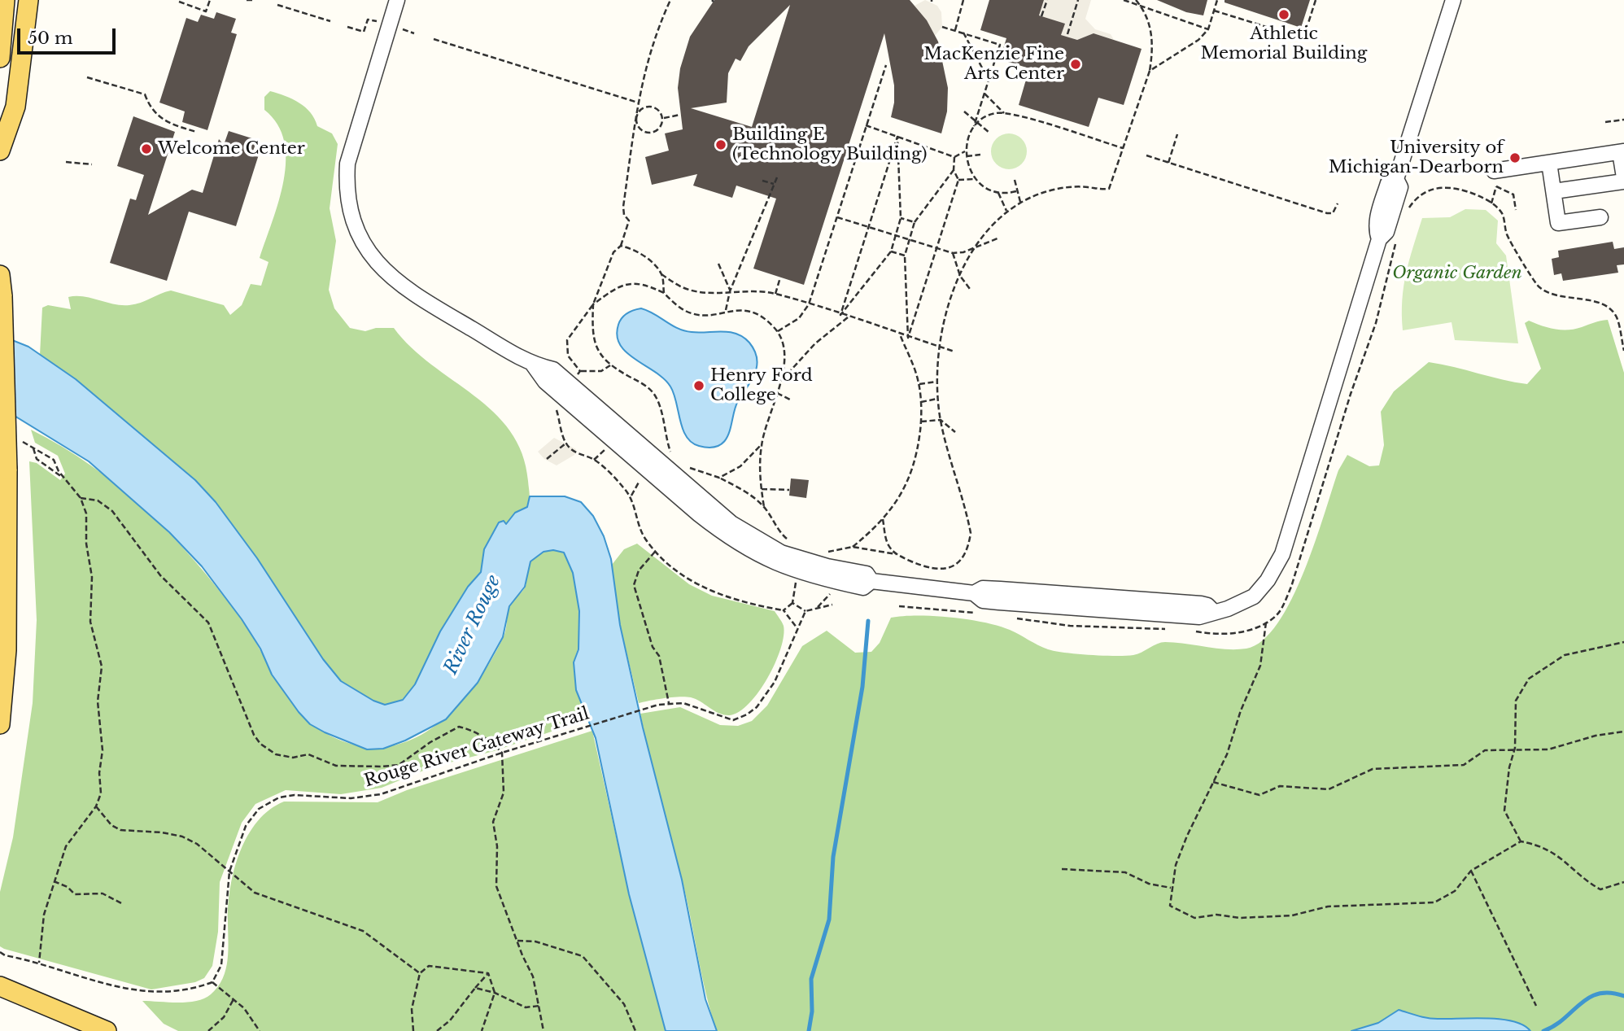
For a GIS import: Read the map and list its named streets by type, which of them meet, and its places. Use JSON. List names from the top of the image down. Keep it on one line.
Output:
{"streets":{"path":["Rouge River Gateway Trail"]},"water":["River Rouge"],"parks":["Organic Garden"],"places":["Athletic Memorial Building","MacKenzie Fine Arts Center","Building E (Technology Building)","Welcome Center","University of Michigan-Dearborn","Henry Ford College"],"scale_bar":"50 m"}
